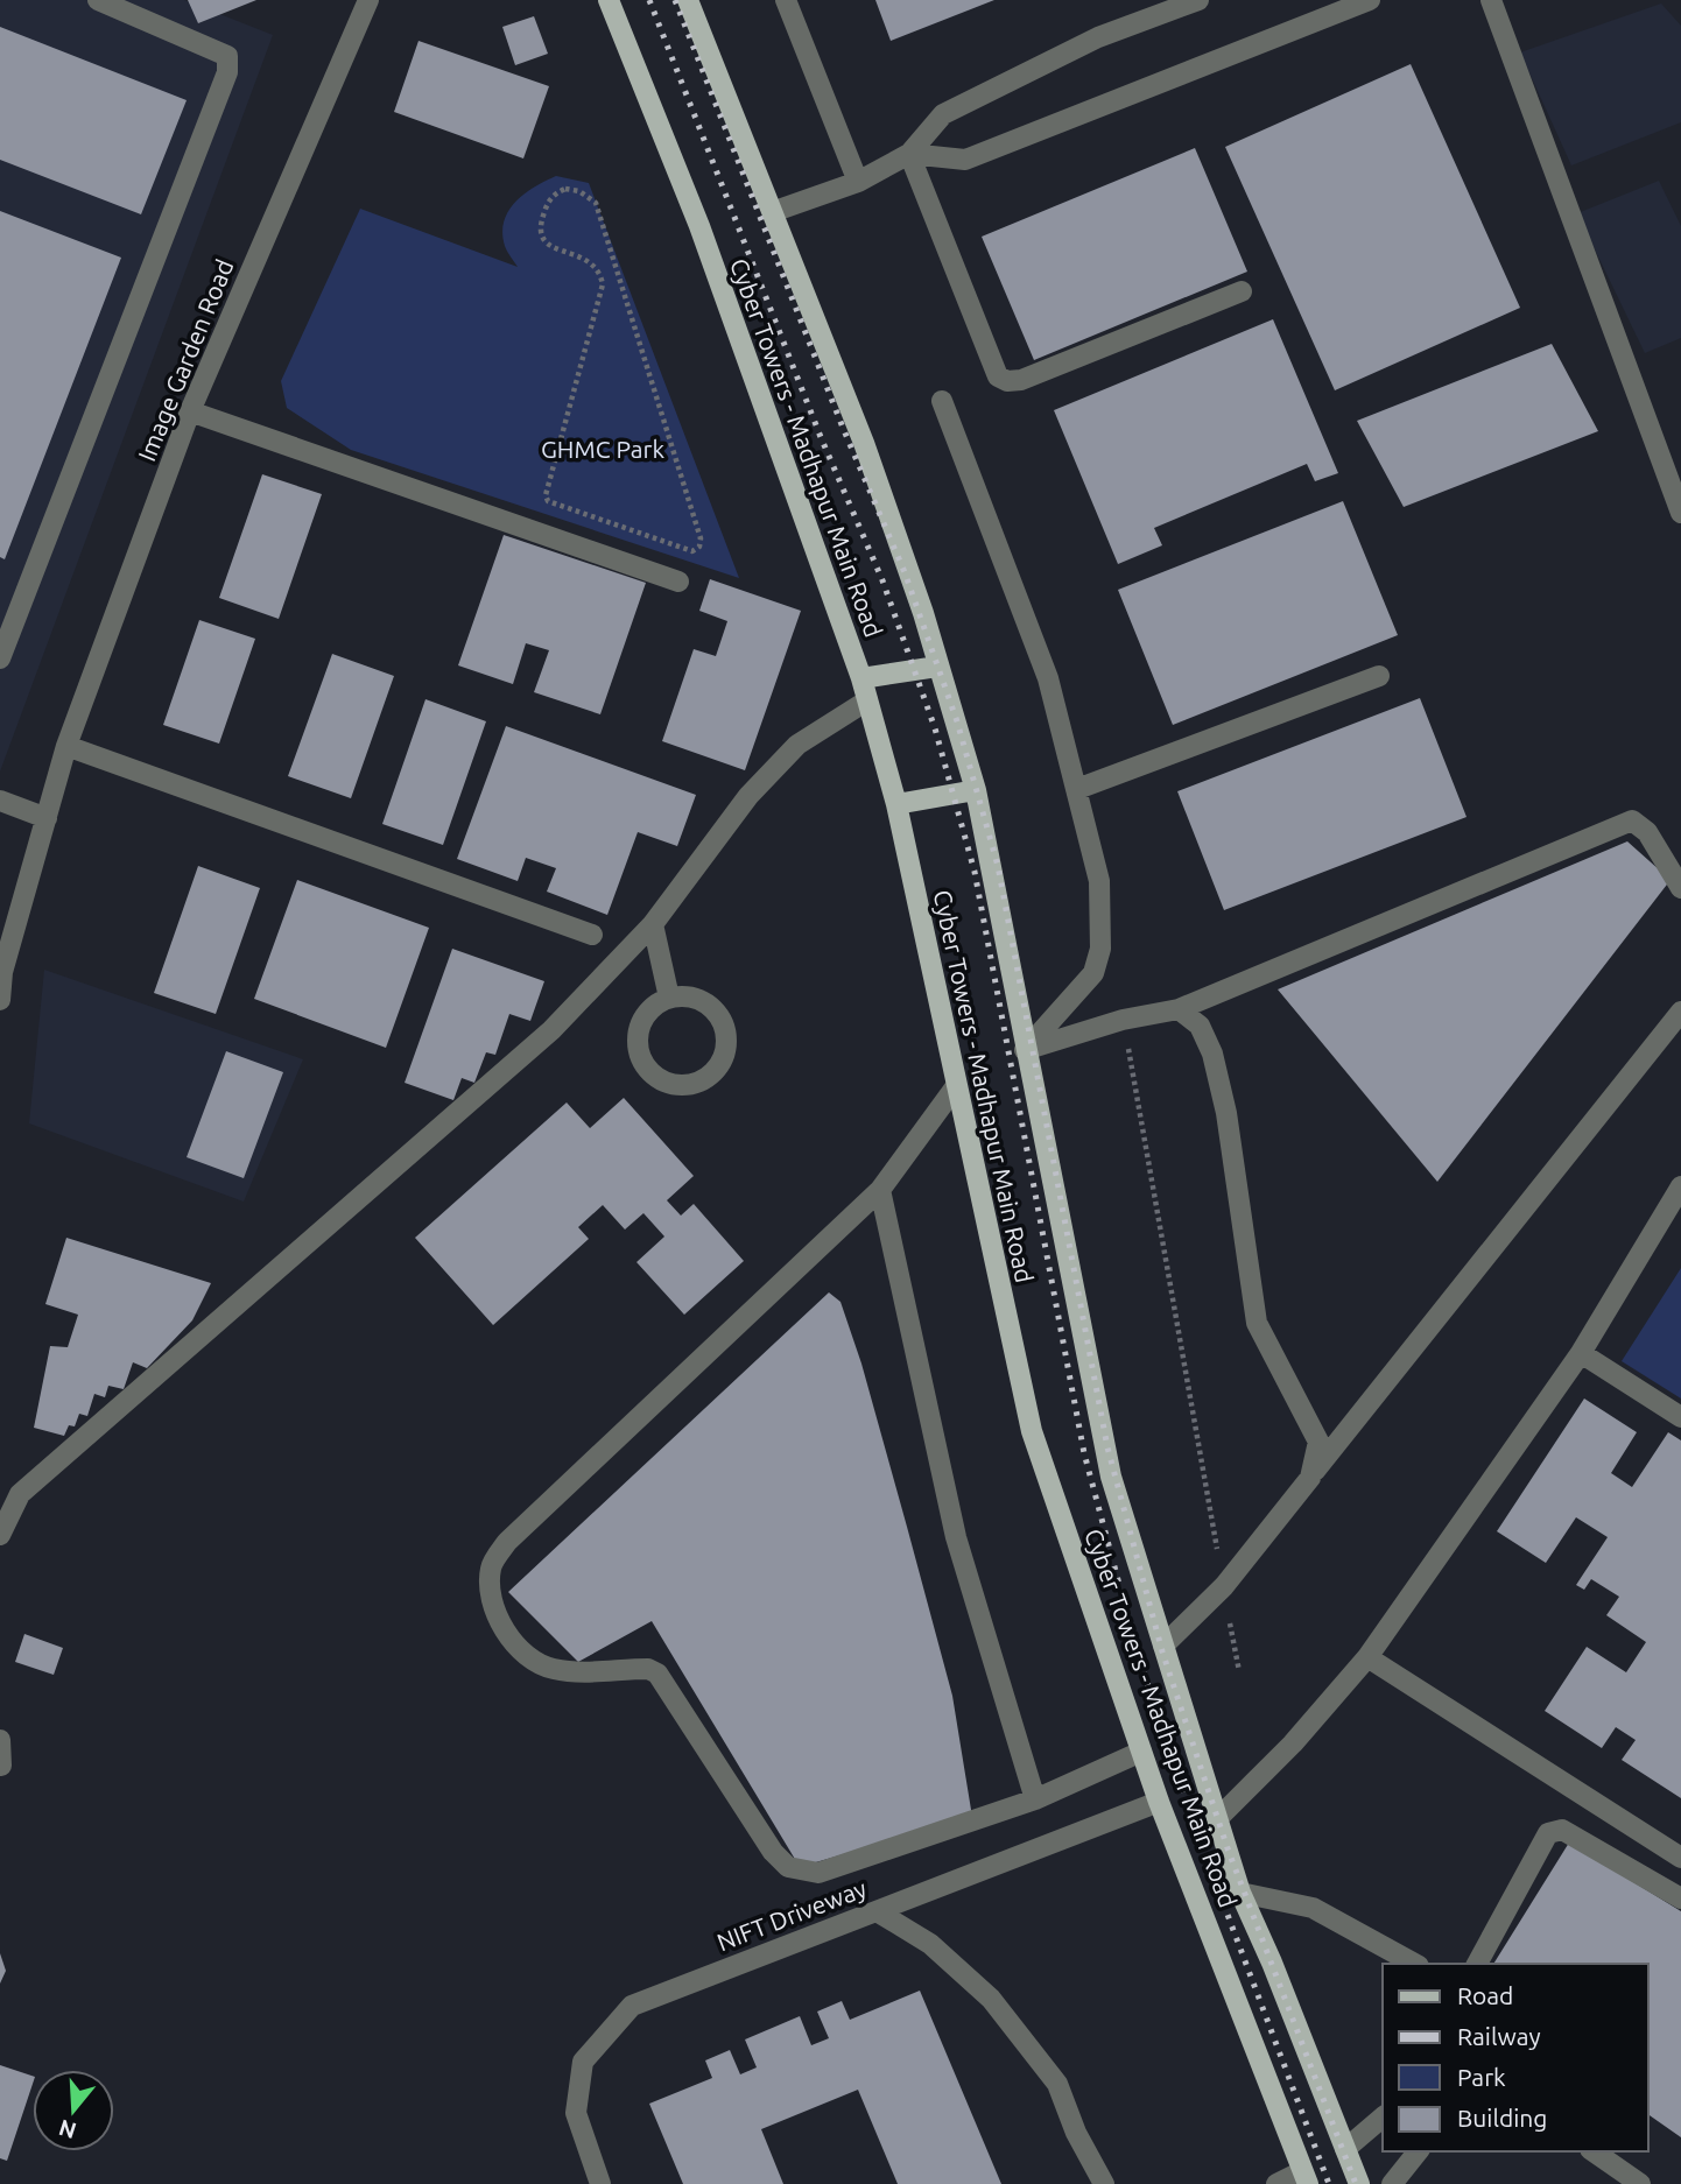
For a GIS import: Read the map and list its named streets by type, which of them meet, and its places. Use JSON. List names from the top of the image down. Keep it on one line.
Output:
{"streets":{"main road":["Cyber Towers - Madhapur Main Road"],"street":["Image Garden Road","NIFT Driveway"]},"crossings":[["Cyber Towers - Madhapur Main Road","NIFT Driveway"]],"parks":["GHMC Park"],"legend":["Road","Railway","Park","Building"],"north":"bottom"}
